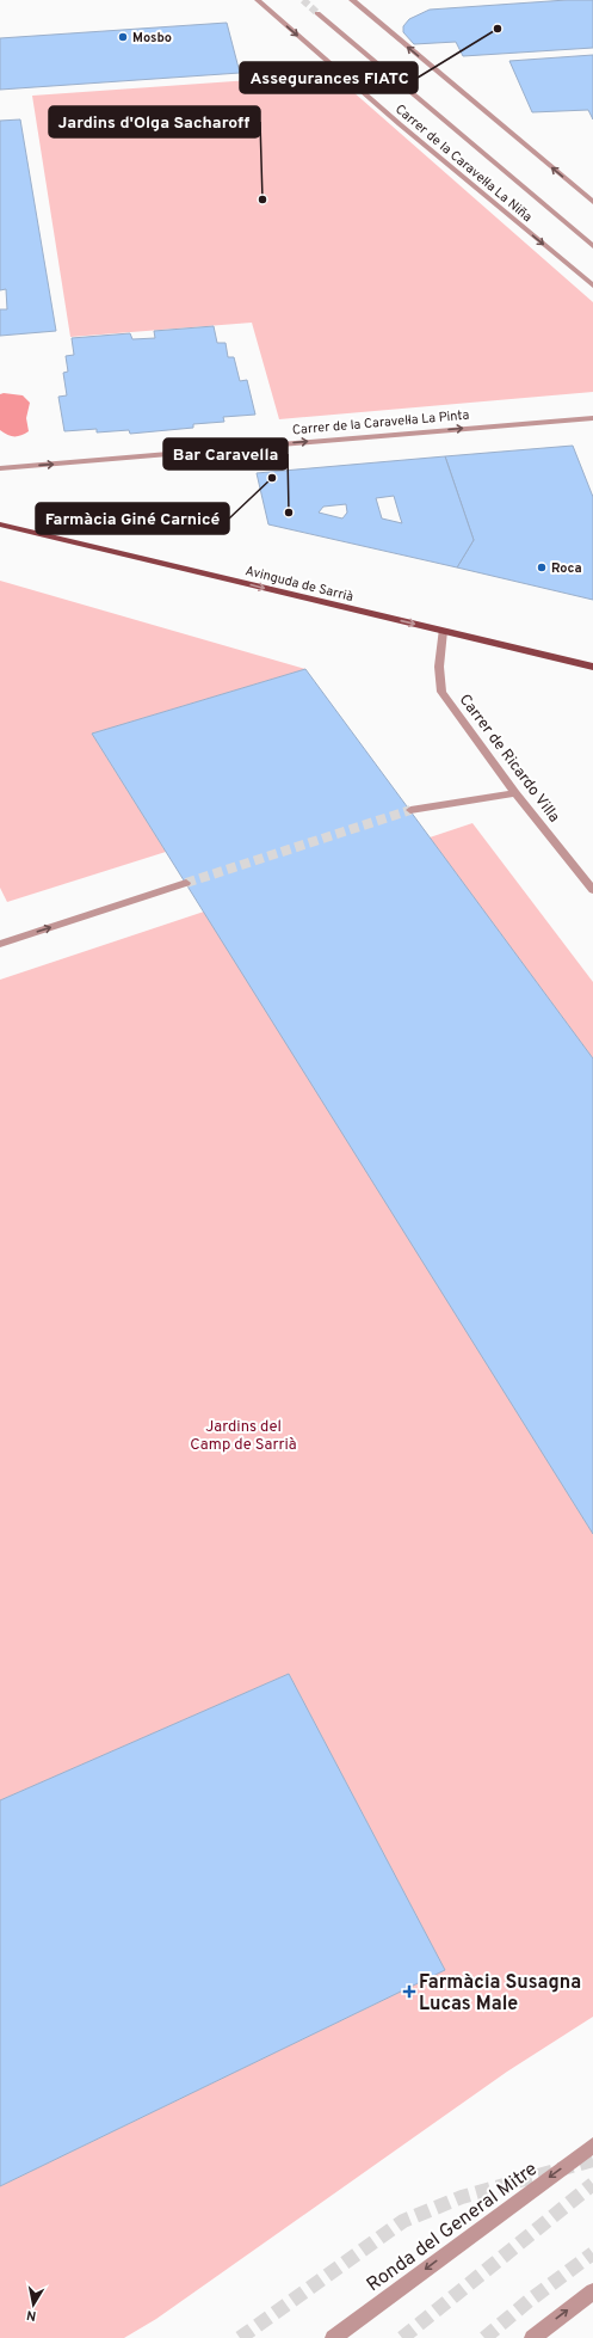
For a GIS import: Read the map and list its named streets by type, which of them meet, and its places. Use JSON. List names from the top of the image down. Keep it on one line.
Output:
{"streets":{"main road":["Avinguda de Sarrià"],"street":["Carrer de la Caravel·la La Niña","Carrer de la Caravel·la La Pinta","Carrer de Ricardo Villa","Ronda del General Mitre"]},"crossings":[["Avinguda de Sarrià","Carrer de Ricardo Villa"]],"one_way":["Carrer de la Caravel·la La Pinta","Avinguda de Sarrià","Ronda del General Mitre"],"parks":["Jardins del Camp de Sarrià"],"places":{"other":["Assegurances FIATC","Mosbo","Jardins d'Olga Sacharoff","Farmàcia Giné Carnicé","Bar Caravella","Roca"],"health":["Farmàcia Susagna Lucas Male"]},"north":"bottom"}
